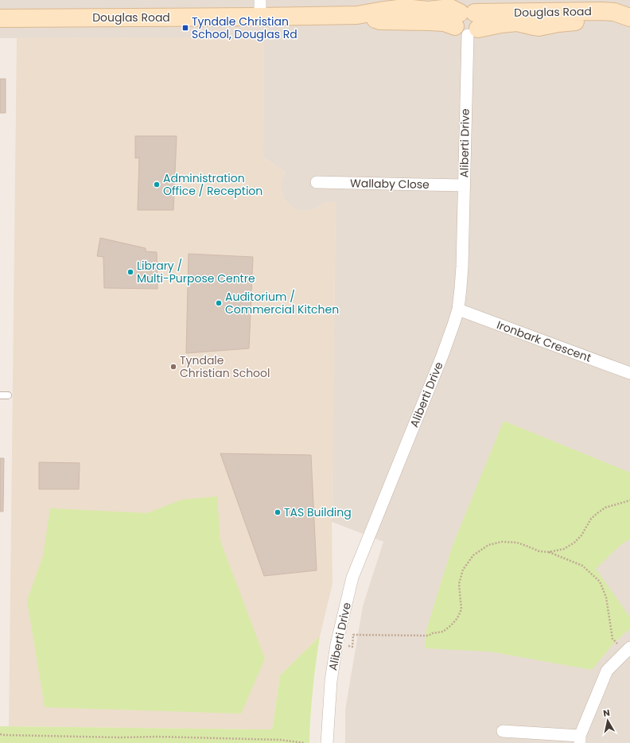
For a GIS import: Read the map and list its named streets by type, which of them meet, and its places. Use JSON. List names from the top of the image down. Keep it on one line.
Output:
{"streets":{"street":["Douglas Road","Aliberti Drive","Wallaby Close","Ironbark Crescent"]},"crossings":[["Douglas Road","Aliberti Drive"],["Aliberti Drive","Wallaby Close"],["Aliberti Drive","Ironbark Crescent"]],"places":{"transit":["Tyndale Christian School, Douglas Rd"],"other":["Administration Office / Reception","Library / Multi-Purpose Centre","Auditorium / Commercial Kitchen","Tyndale Christian School","TAS Building"]},"north":"top"}
